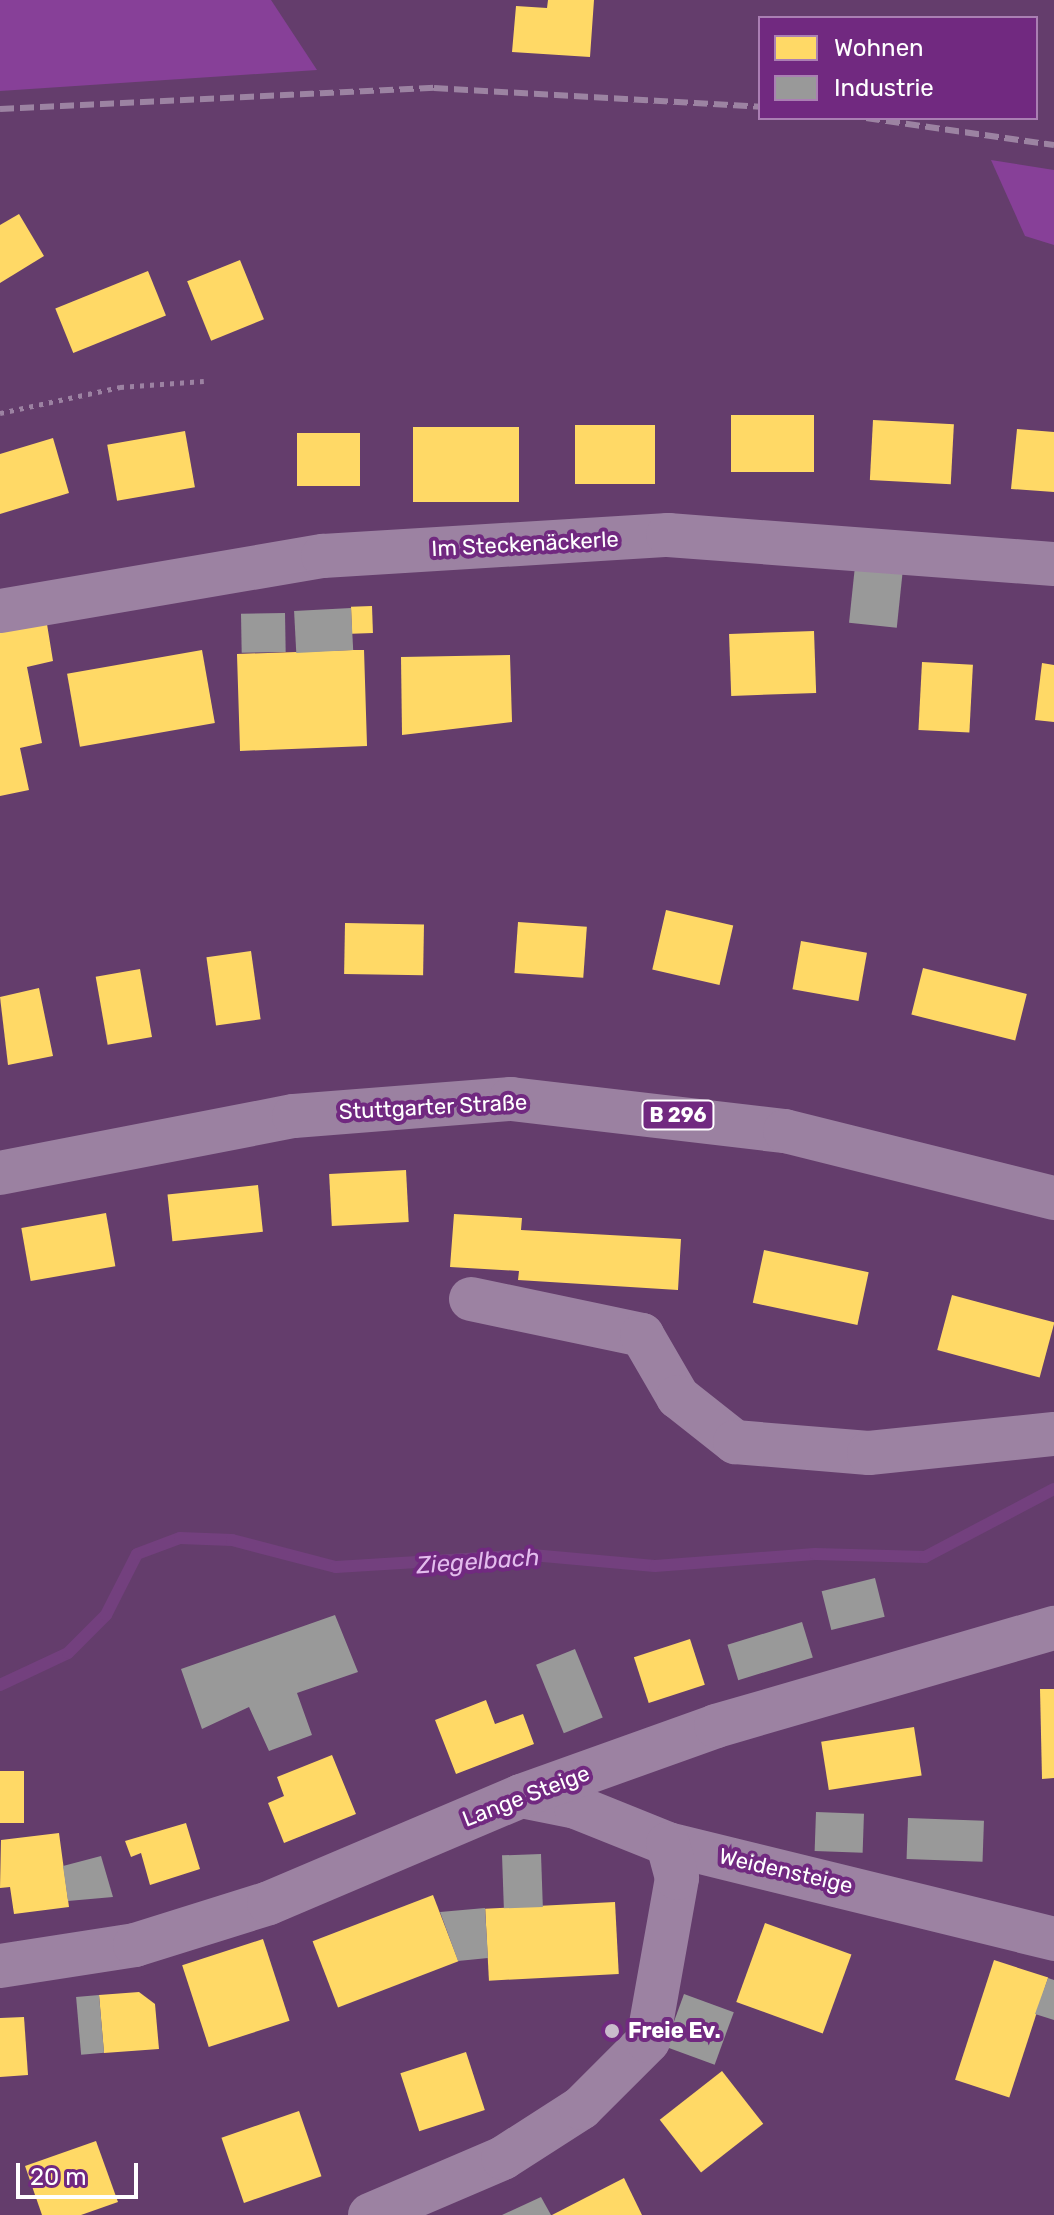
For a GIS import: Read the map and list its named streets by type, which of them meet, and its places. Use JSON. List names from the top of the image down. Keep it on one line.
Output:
{"streets":{"main road":["Stuttgarter Straße","B 296"],"street":["Im Steckenäckerle","Lange Steige","Weidensteige"]},"crossings":[["Lange Steige","Weidensteige"]],"water":["Ziegelbach"],"places":["Freie Ev."],"legend":["Wohnen","Industrie"],"scale_bar":"20 m"}
